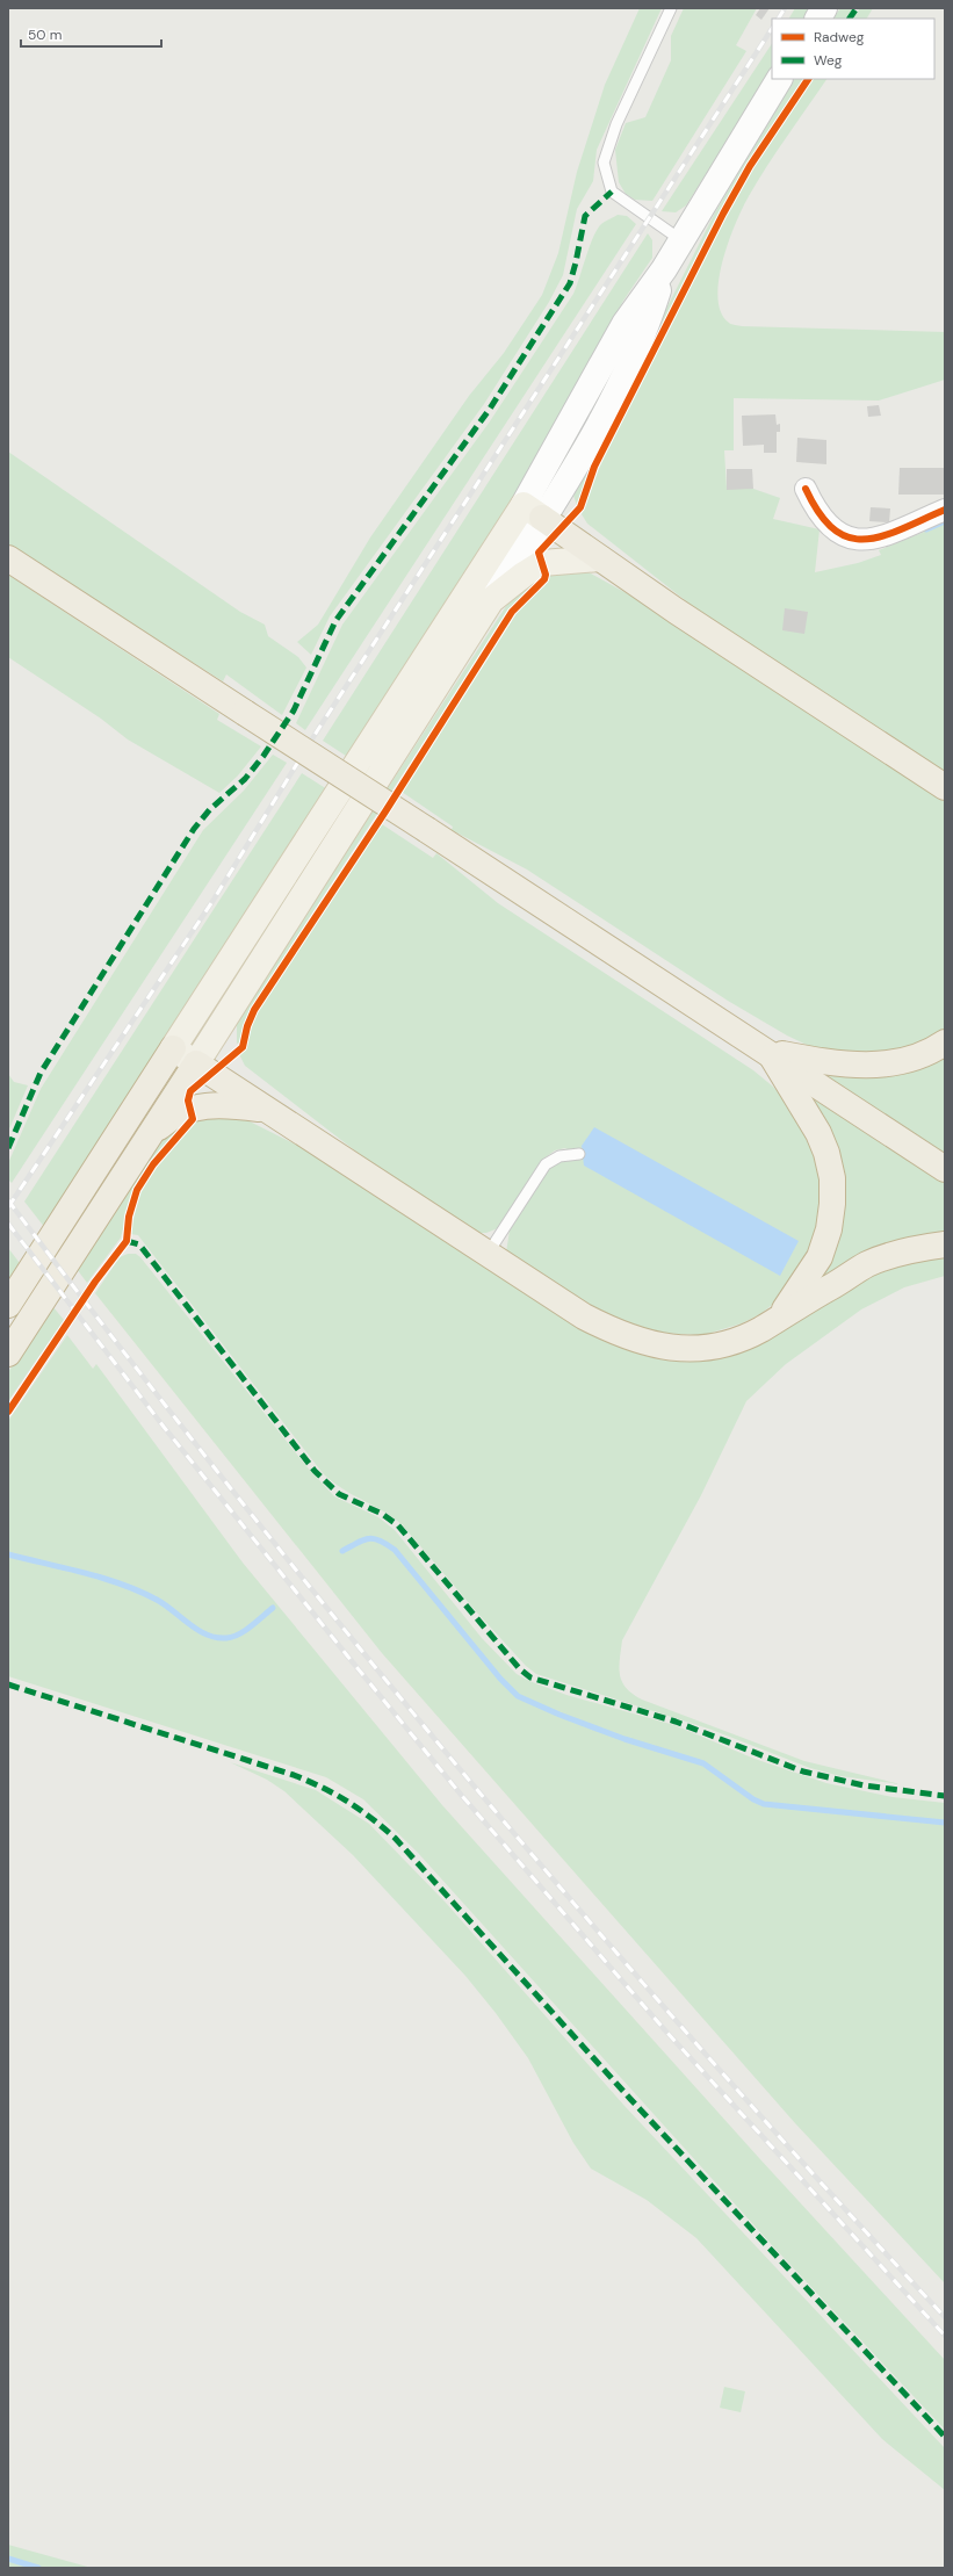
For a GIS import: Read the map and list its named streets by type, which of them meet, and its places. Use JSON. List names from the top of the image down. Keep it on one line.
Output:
{"legend":["Radweg","Weg"],"scale_bar":"50 m"}
